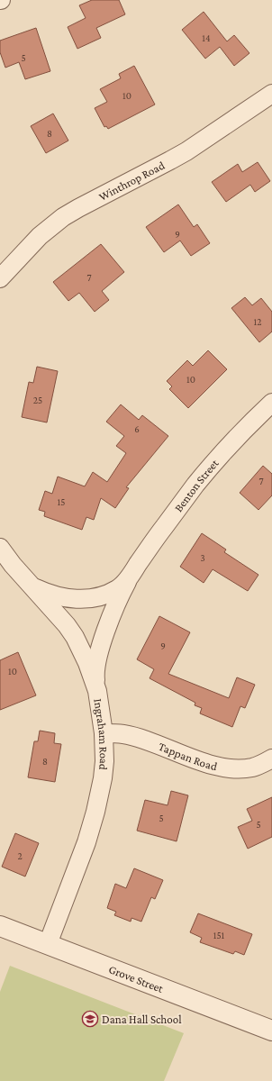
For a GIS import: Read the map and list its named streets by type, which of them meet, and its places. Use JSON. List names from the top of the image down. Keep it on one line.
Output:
{"streets":{"street":["Winthrop Road","Benton Street","Ingraham Road","Tappan Road","Grove Street"]},"crossings":[["Benton Street","Ingraham Road"],["Ingraham Road","Tappan Road"],["Ingraham Road","Grove Street"]],"places":{"school or university":["Dana Hall School"]},"house_numbers":["14","5","10","8","9","7","12","10","25","6","7","15","3","9","10","8","5","5","2","151"]}
